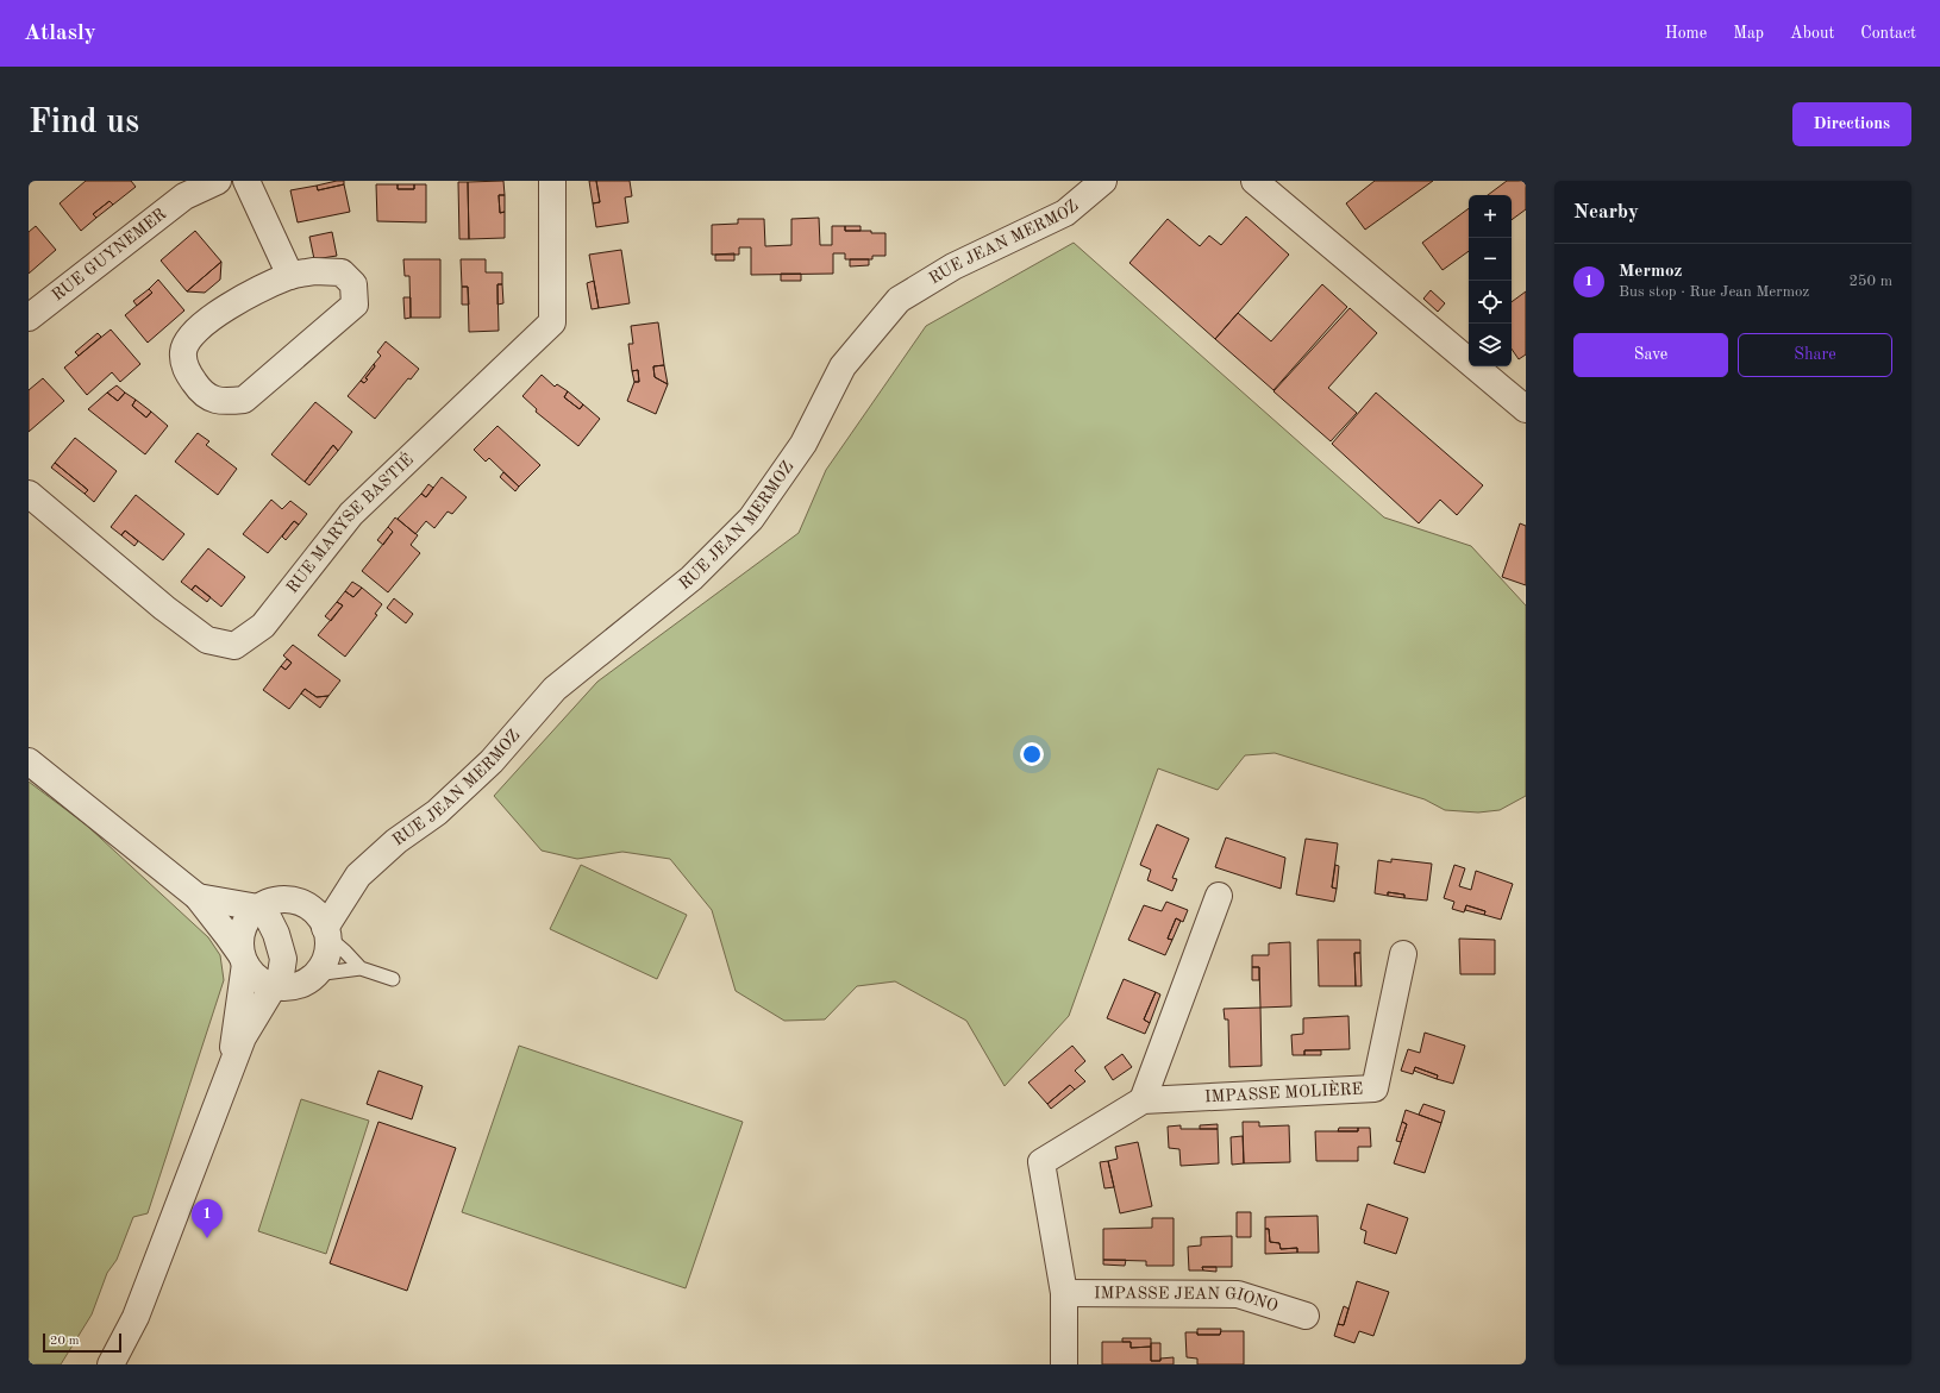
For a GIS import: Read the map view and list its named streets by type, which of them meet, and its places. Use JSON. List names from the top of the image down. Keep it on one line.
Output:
{"streets":{"street":["RUE JEAN MERMOZ","RUE GUYNEMER","RUE MARYSE BASTIÉ","IMPASSE MOLIÈRE","IMPASSE JEAN GIONO"]},"crossings":[["IMPASSE MOLIÈRE","IMPASSE JEAN GIONO"]],"scale_bar":"20 m","page":{"header":"Atlasly","nav":["Home","Map","About","Contact"],"buttons":["Directions",["Save","Share"]],"title":"Find us","heading":"Nearby","map_buttons":["+","−"],"list":[{"mark":"1","name":"Mermoz","note":"Bus stop · Rue Jean Mermoz","value":"250 m"}],"pins":"1","scale":"20 m"}}
